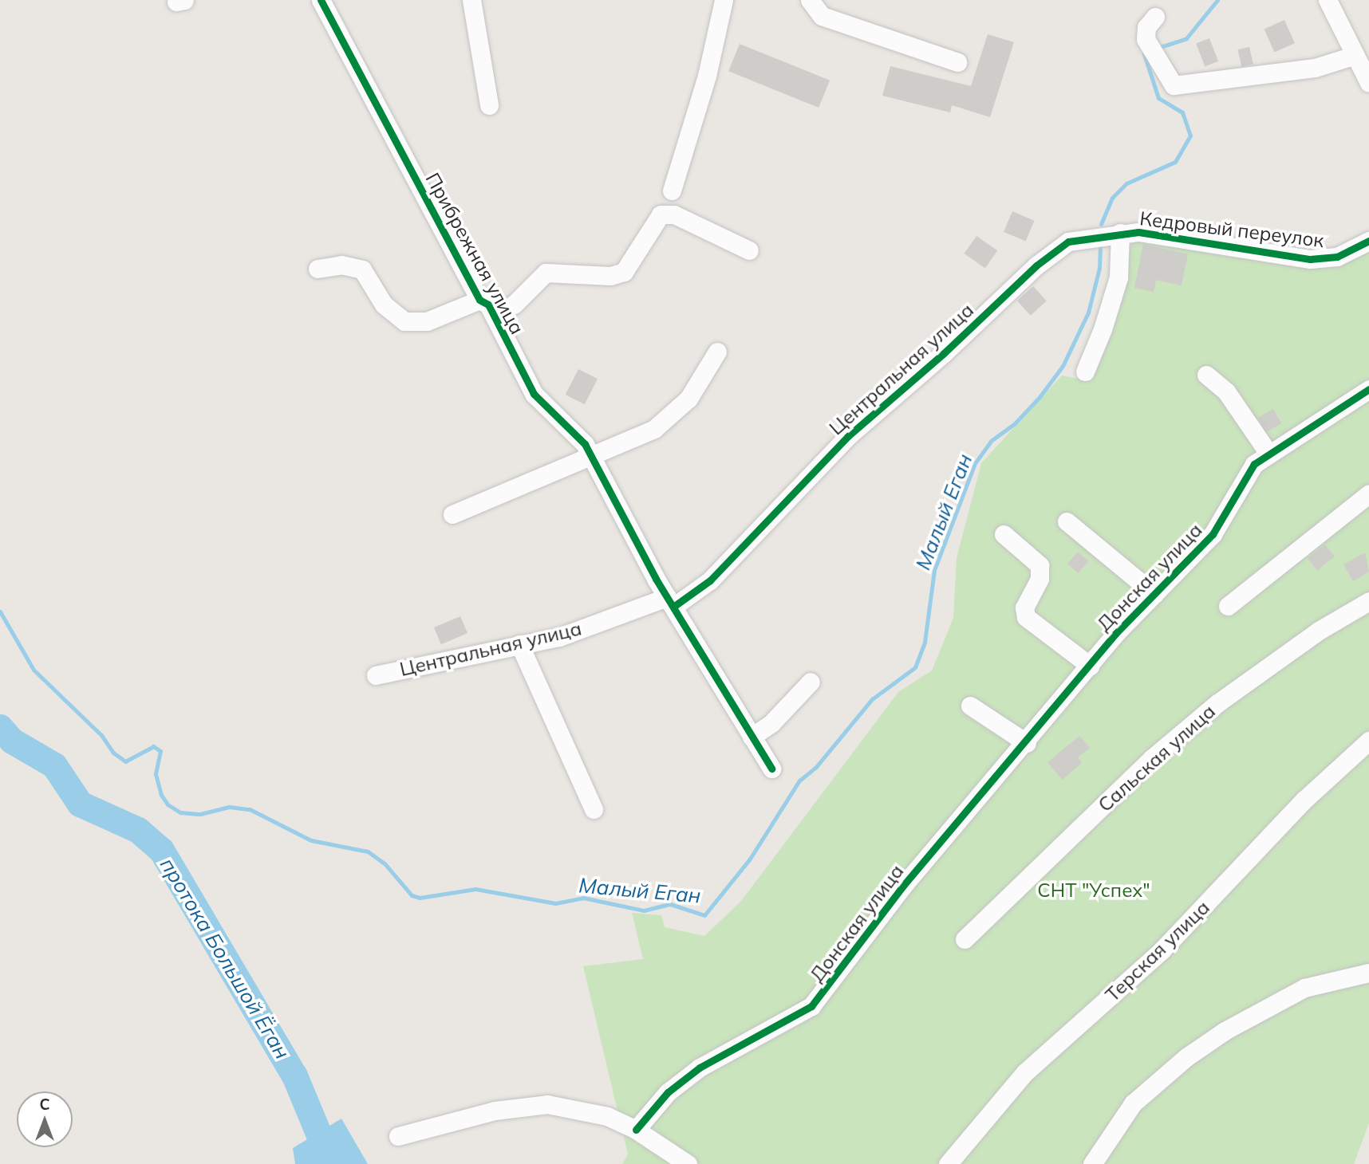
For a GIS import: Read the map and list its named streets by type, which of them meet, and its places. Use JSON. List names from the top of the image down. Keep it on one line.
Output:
{"streets":{"street":["Кедровый переулок","Прибрежная улица","Центральная улица","Донская улица","Сальская улица","Терская улица"]},"crossings":[["Кедровый переулок","Центральная улица"],["Прибрежная улица","Центральная улица"]],"water":["Малый Еган","протока Большой Ёган"],"parks":["СНТ \"Успех\""],"north":"top"}
